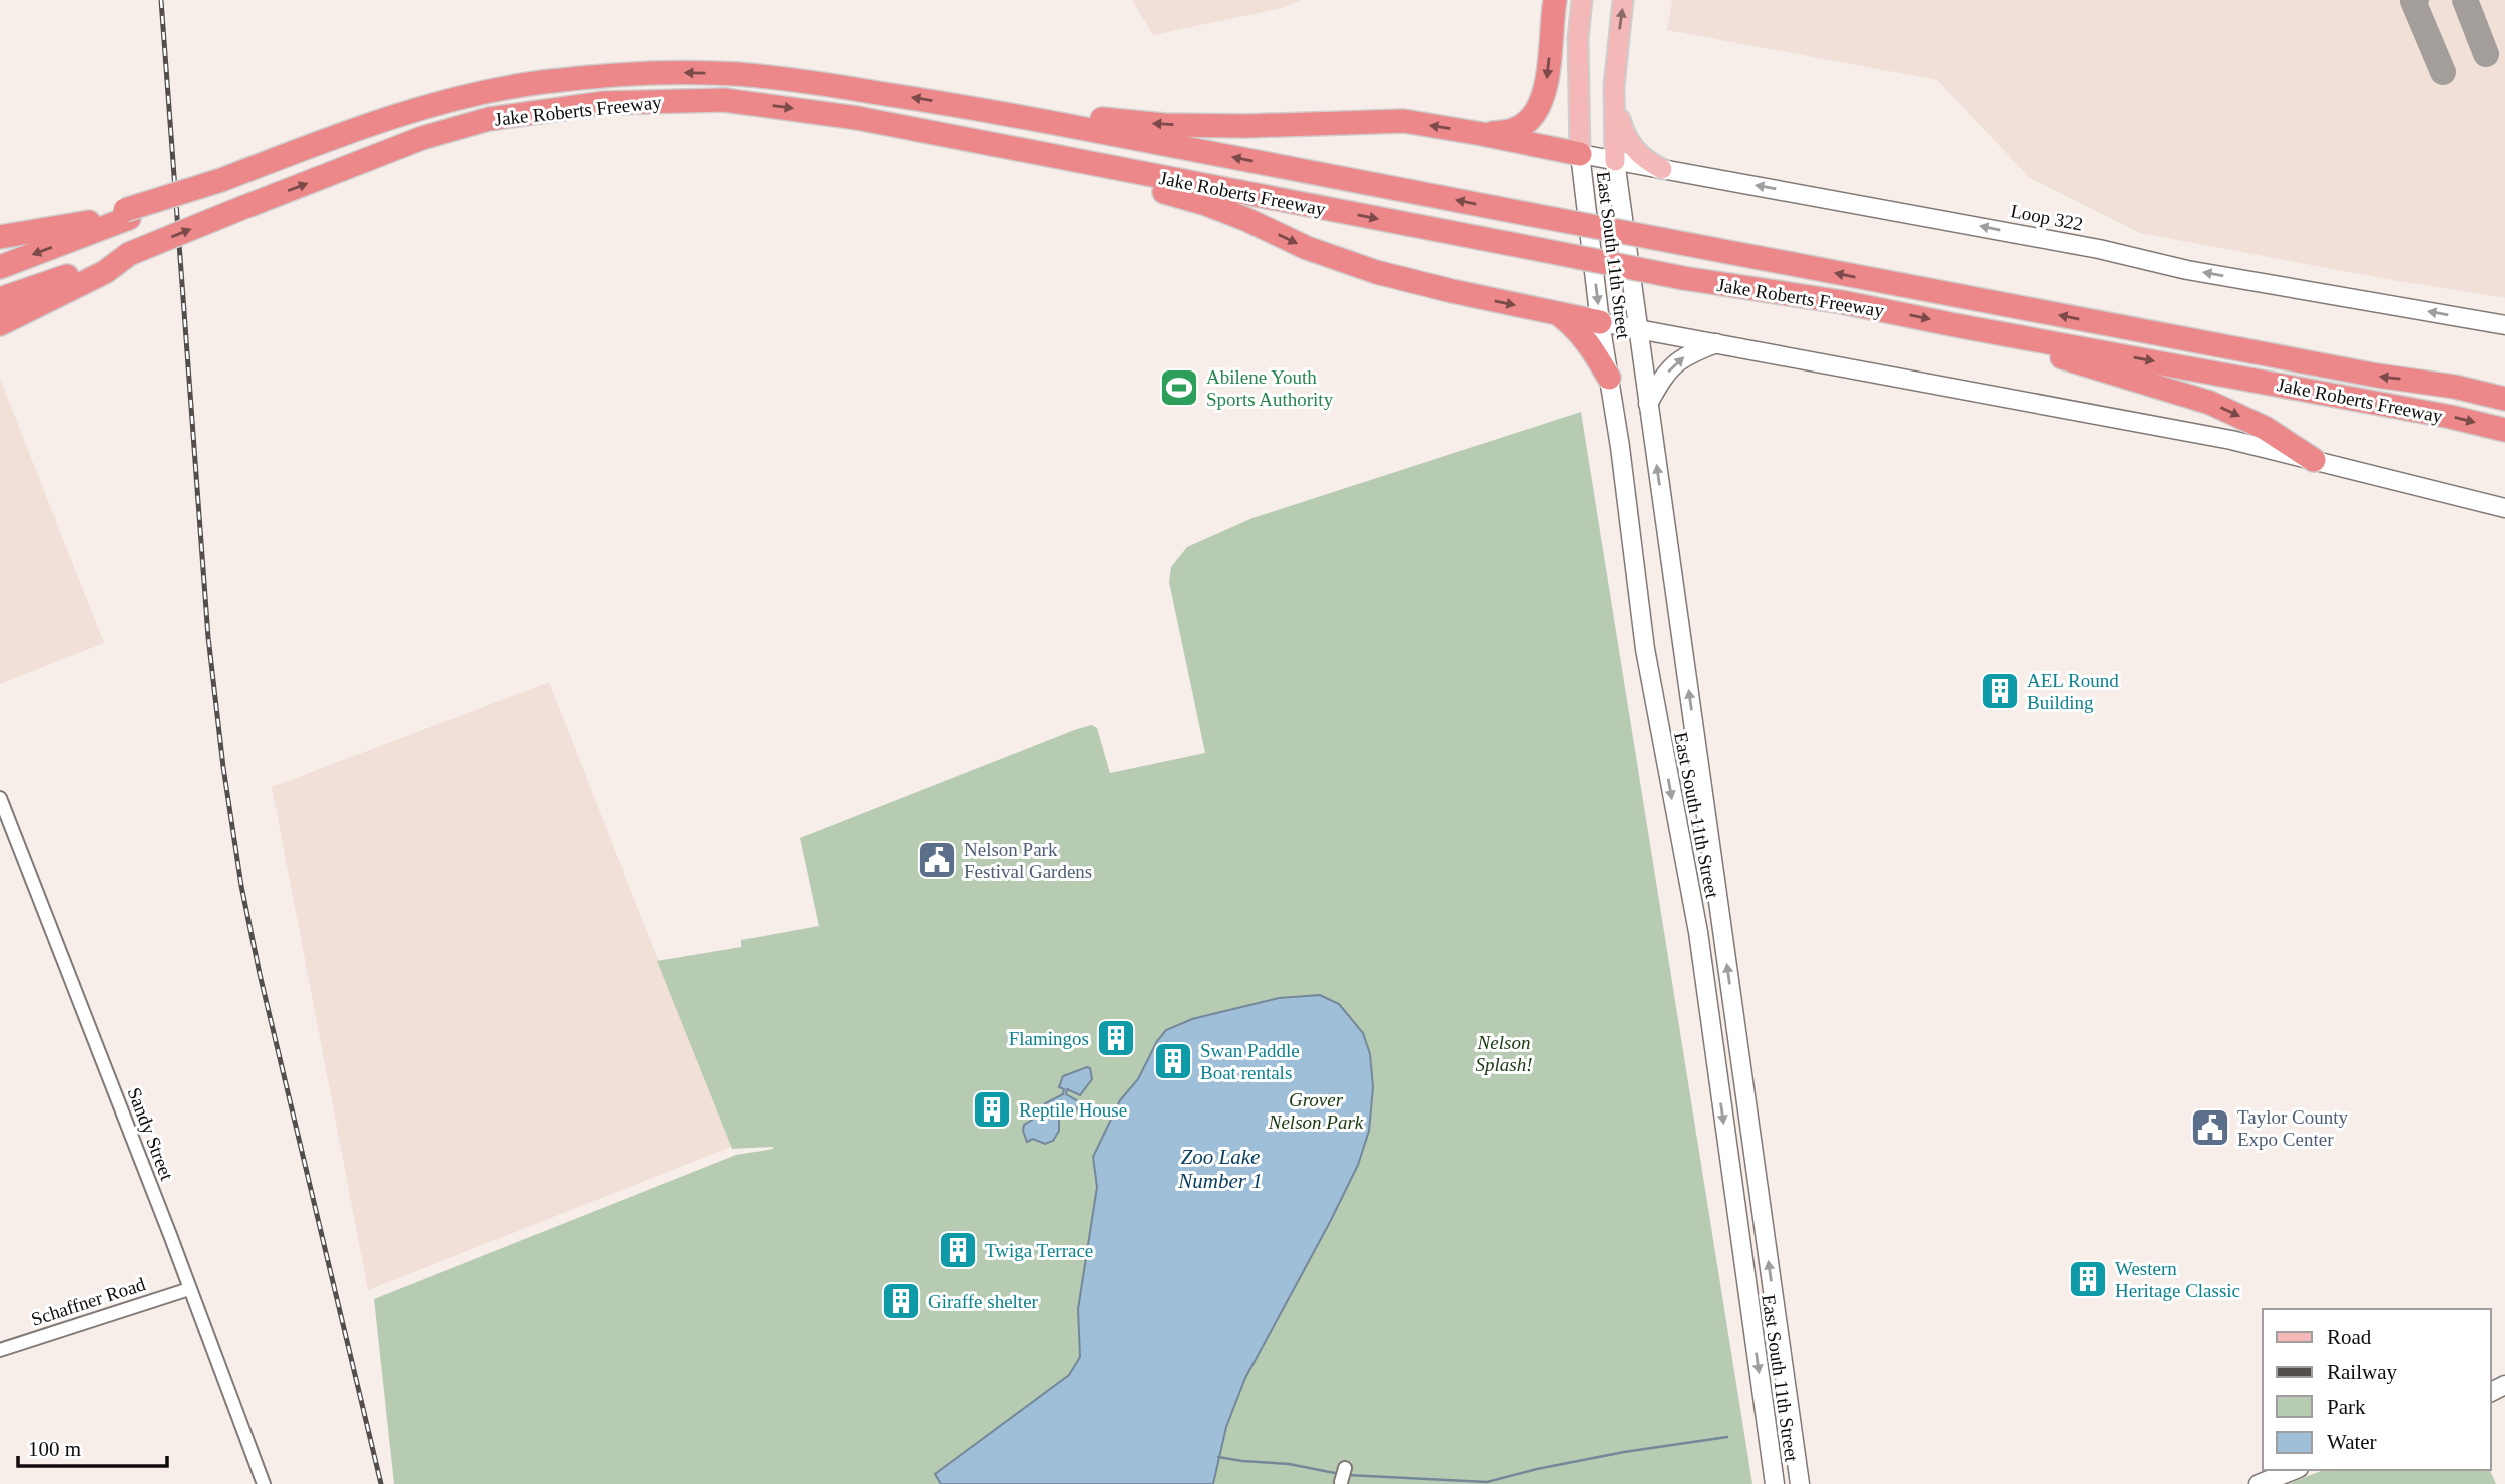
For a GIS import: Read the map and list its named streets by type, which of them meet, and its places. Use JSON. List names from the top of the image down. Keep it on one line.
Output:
{"streets":{"highway":["Jake Roberts Freeway"],"main road":["Loop 322","East South 11th Street"],"street":["Sandy Street","Schaffner Road"]},"crossings":[["Loop 322","East South 11th Street"],["Sandy Street","Schaffner Road"]],"one_way":["Loop 322"],"water":["Zoo Lake Number 1"],"parks":["Nelson Splash!","Grover Nelson Park"],"places":{"sports":["Abilene Youth Sports Authority"],"building":["AEL Round Building","Flamingos","Swan Paddle Boat rentals","Reptile House","Twiga Terrace","Western Heritage Classic","Giraffe shelter"],"public building":["Nelson Park Festival Gardens","Taylor County Expo Center"]},"legend":["Road","Railway","Park","Water"],"scale_bar":"100 m"}
